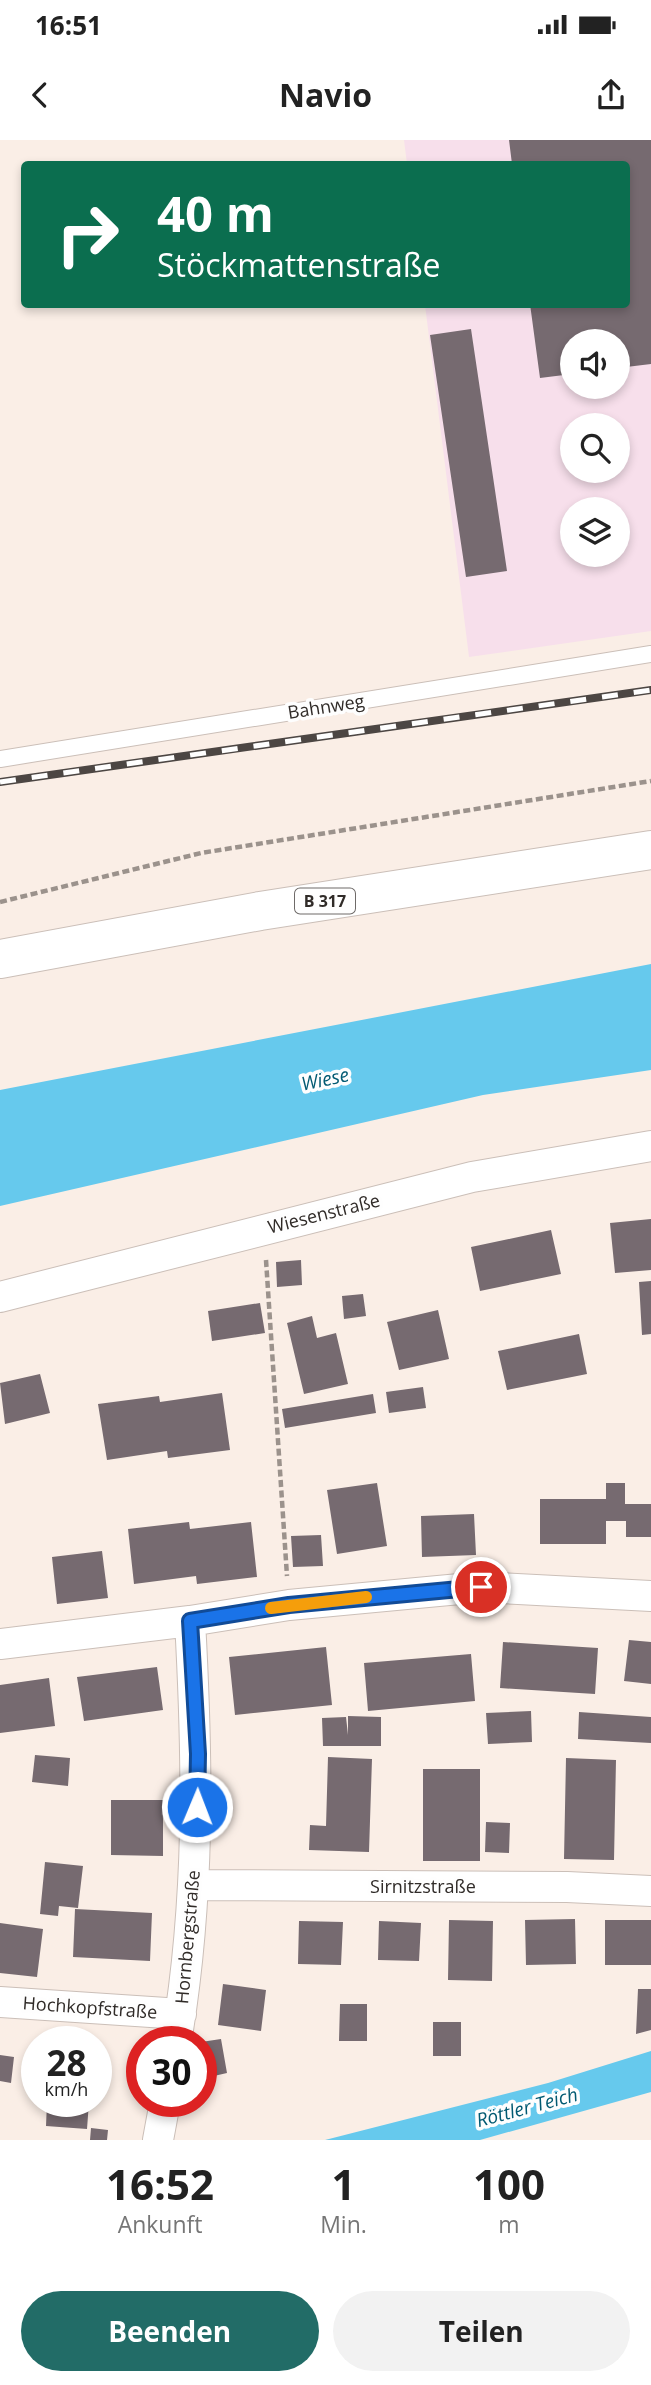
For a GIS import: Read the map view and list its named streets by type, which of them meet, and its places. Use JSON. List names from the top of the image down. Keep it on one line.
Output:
{"streets":{"main road":["B 317"],"street":["Wiesenstraße","Sirnitzstraße","Hornbergstraße","Hochkopfstraße"],"lane":["Bahnweg"]},"crossings":[["Sirnitzstraße","Hornbergstraße"]],"water":["Wiese","Röttler Teich"],"page":{"status":"16:51","header":"Navio","turn":["40 m","Stöckmattenstraße"],"speed":"28 km/h","limit":"30","eta":["16:52","Ankunft","1","Min.","100","m"],"buttons":["Beenden","Teilen"]}}
